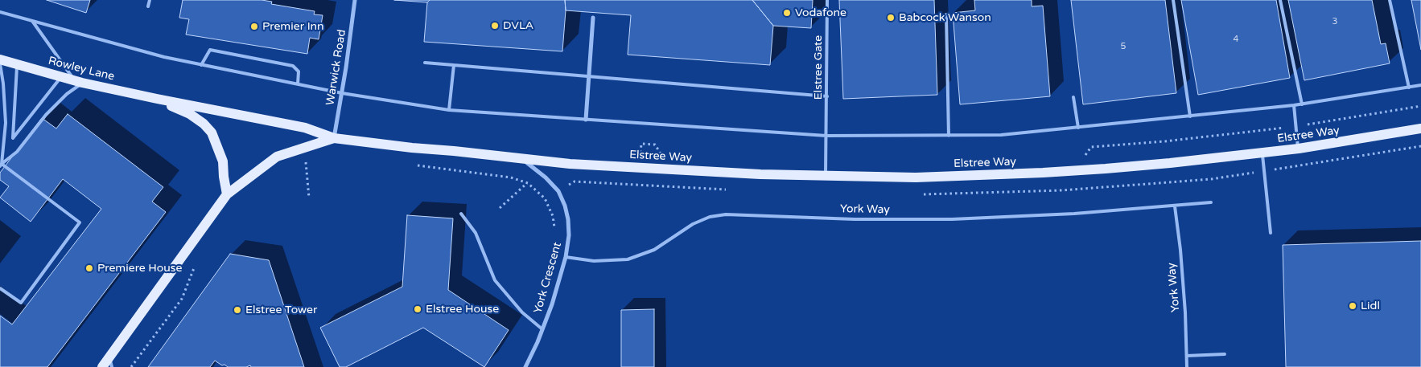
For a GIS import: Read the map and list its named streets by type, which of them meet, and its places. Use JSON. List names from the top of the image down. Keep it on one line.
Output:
{"streets":{"main road":["Rowley Lane","Elstree Way"],"street":["Warwick Road","York Crescent"],"lane":["Elstree Gate","York Way"]},"crossings":[["Warwick Road","Elstree Way"],["Elstree Gate","Elstree Way"],["Elstree Way","York Crescent"],["York Way","York Crescent"]],"places":["Vodafone","Babcock Wanson","DVLA","Premier Inn","Premiere House","Lidl","Elstree House","Elstree Tower"],"house_numbers":["3","4","5"]}
